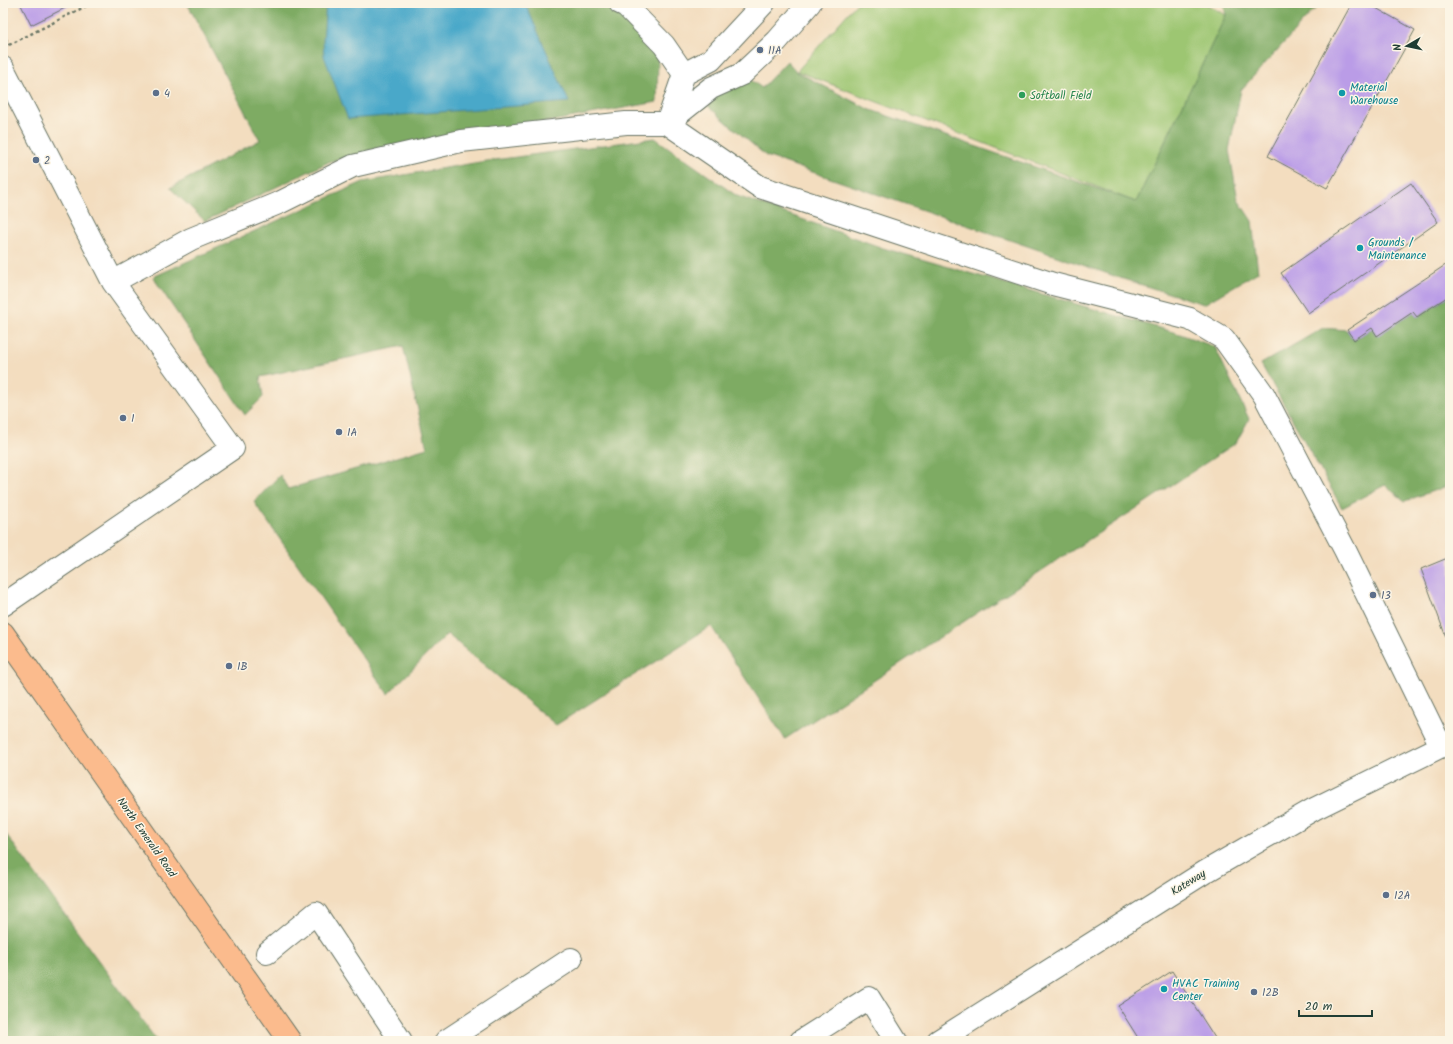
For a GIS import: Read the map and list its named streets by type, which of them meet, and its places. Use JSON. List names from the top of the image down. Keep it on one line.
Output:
{"streets":{"main road":["North Emerald Road"],"street":["Kateway"]},"places":["11A","4","Material Warehouse","Softball Field","2","Grounds / Maintenance","1","1A","13","1B","12A","HVAC Training Center","12B"],"scale_bar":"20 m","north":"left"}
